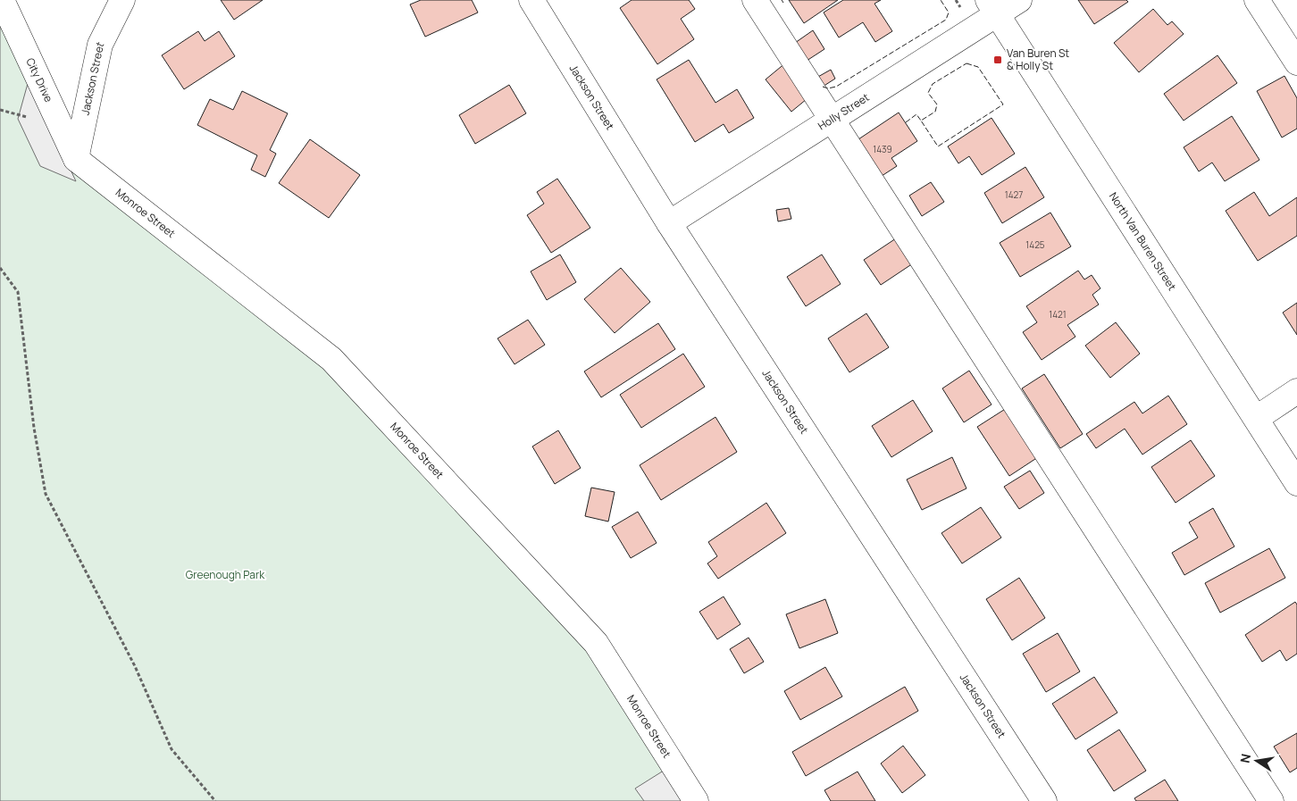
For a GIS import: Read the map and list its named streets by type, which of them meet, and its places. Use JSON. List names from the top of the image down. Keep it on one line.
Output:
{"streets":{"street":["Jackson Street","City Drive","Holly Street","Monroe Street","North Van Buren Street"]},"crossings":[["Jackson Street","City Drive"],["Jackson Street","Holly Street"],["Jackson Street","Monroe Street"],["City Drive","Monroe Street"],["Holly Street","North Van Buren Street"]],"parks":["Greenough Park"],"places":{"transit":["Van Buren St & Holly St"]},"house_numbers":["1439","1427","1425","1421"],"north":"left"}
